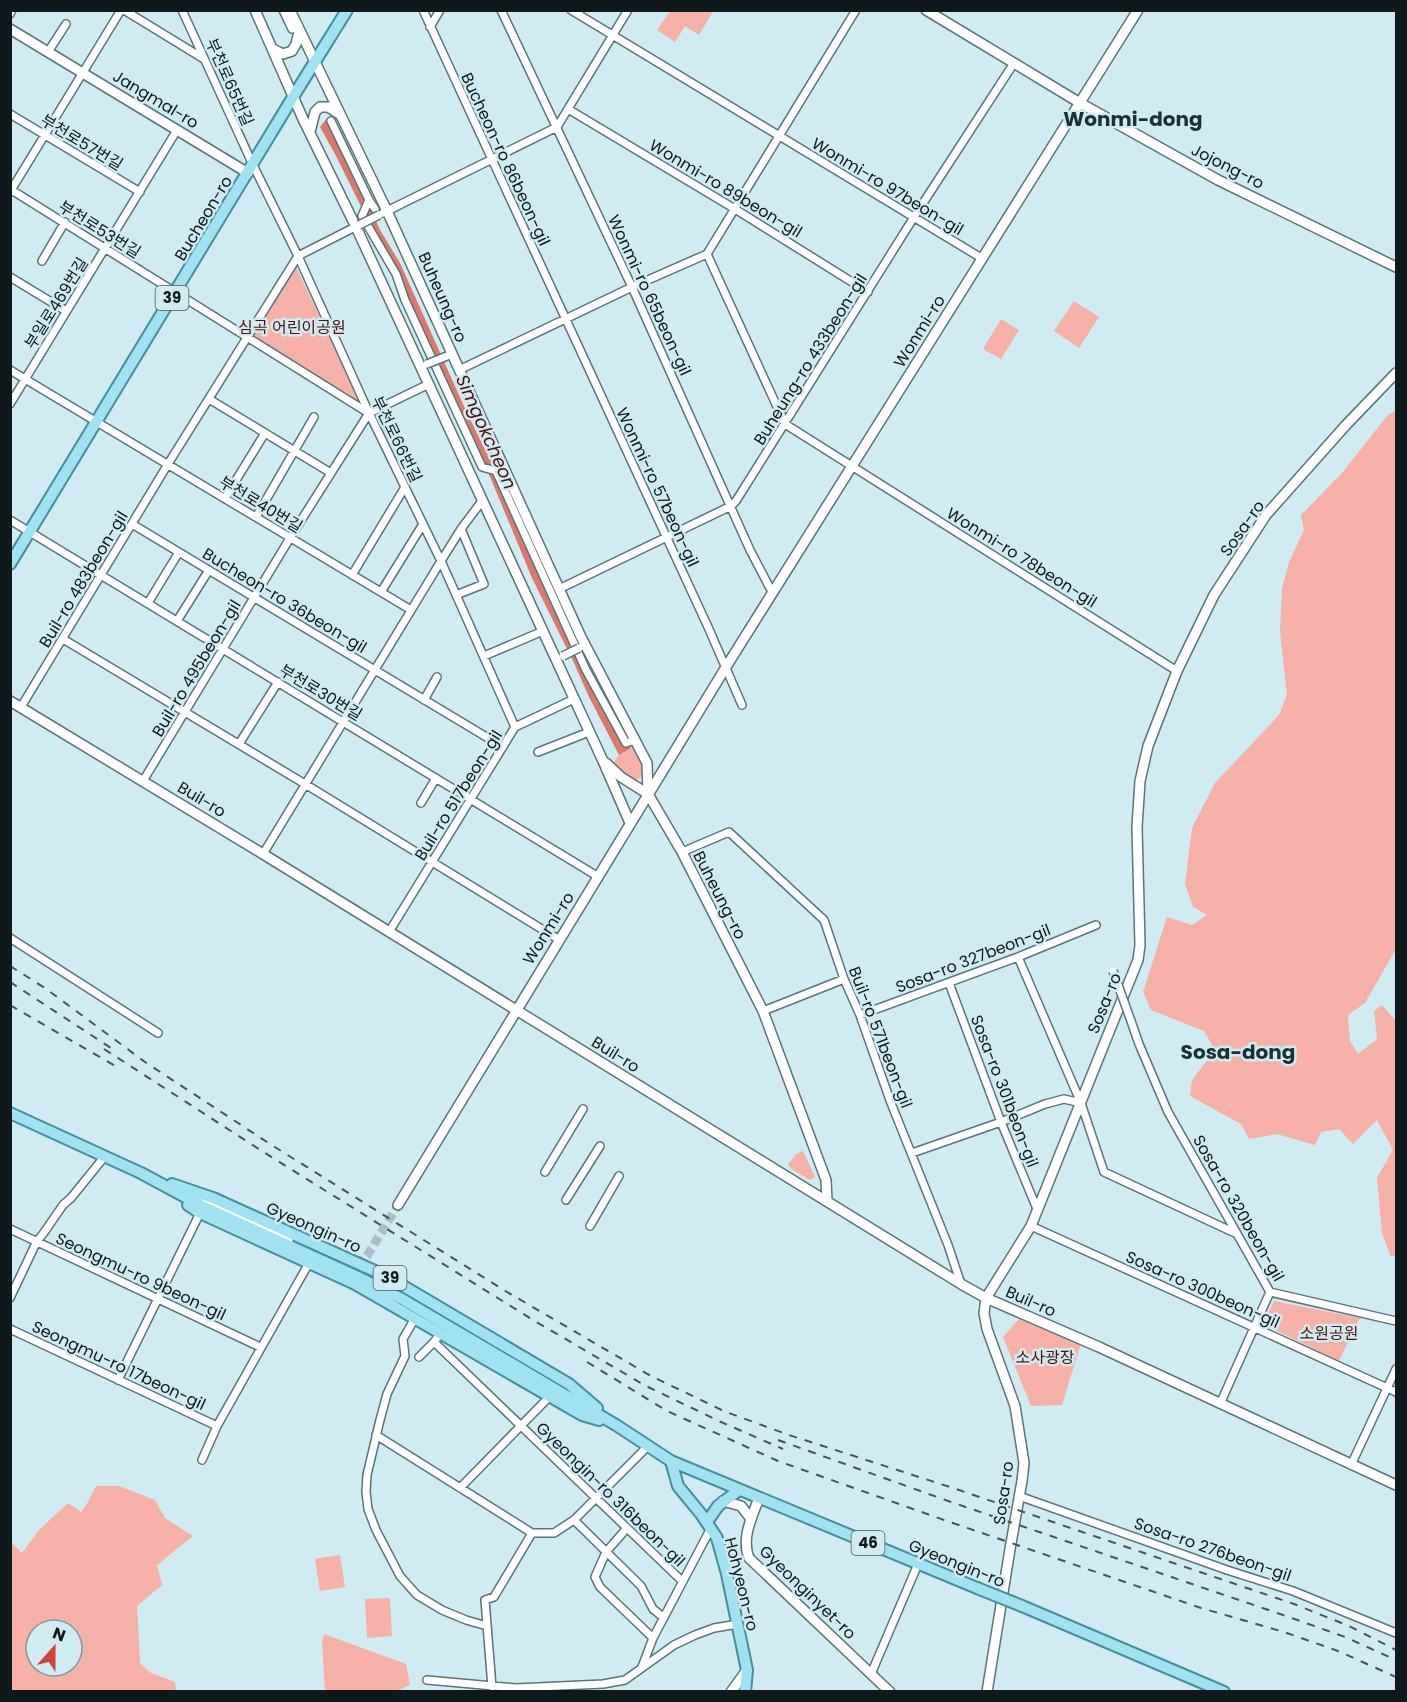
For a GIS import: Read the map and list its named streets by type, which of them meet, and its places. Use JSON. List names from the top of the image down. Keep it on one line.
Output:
{"streets":{"main road":["Bucheon-ro","39","Gyeongin-ro","46","Hohyeon-ro"],"street":["부천로65번길","Jangmal-ro","부천로57번길","Bucheon-ro 86beon-gil","Jojong-ro","Wonmi-ro 97beon-gil","Wonmi-ro 89beon-gil","부천로53번길","Wonmi-ro 65beon-gil","Buheung-ro","부일로469번길","Wonmi-ro","Buheung-ro 433beon-gil","부천로66번길","Wonmi-ro 57beon-gil","부천로40번길","Sosa-ro","Wonmi-ro 78beon-gil","Buil-ro 483beon-gil","Bucheon-ro 36beon-gil","Buil-ro 495beon-gil","부천로30번길","Buil-ro 517beon-gil","Buil-ro","Sosa-ro 327beon-gil","Buil-ro 571beon-gil","Sosa-ro 301beon-gil","Sosa-ro 320beon-gil","Seongmu-ro 9beon-gil","Sosa-ro 300beon-gil","Seongmu-ro 17beon-gil","Gyeongin-ro 316beon-gil","Sosa-ro 276beon-gil","Gyeonginyet-ro"]},"crossings":[["부천로65번길","Jangmal-ro"],["부천로65번길","Bucheon-ro"],["부천로65번길","부천로66번길"],["Jangmal-ro","Bucheon-ro"],["Jangmal-ro","부일로469번길"],["Jangmal-ro","부천로66번길"],["부천로57번길","부일로469번길"],["Bucheon-ro 86beon-gil","Wonmi-ro 57beon-gil"],["Jojong-ro","Wonmi-ro"],["Jojong-ro","Buheung-ro 433beon-gil"],["Wonmi-ro 97beon-gil","Wonmi-ro"],["Wonmi-ro 97beon-gil","Buheung-ro 433beon-gil"],["Wonmi-ro 89beon-gil","Buheung-ro 433beon-gil"],["Bucheon-ro","부천로53번길"],["Bucheon-ro","Buheung-ro"],["Bucheon-ro","부천로66번길"],["Bucheon-ro","부천로40번길"],["Bucheon-ro","부천로30번길"],["부천로53번길","부일로469번길"],["부천로53번길","부천로66번길"],["부천로53번길","Buil-ro 483beon-gil"],["부천로53번길","Buil-ro 495beon-gil"],["Wonmi-ro 65beon-gil","Wonmi-ro"],["Wonmi-ro 65beon-gil","Buheung-ro 433beon-gil"],["Buheung-ro","Wonmi-ro"],["Buheung-ro","Buil-ro 517beon-gil"],["Buheung-ro","Buil-ro"],["Buheung-ro","Buil-ro 571beon-gil"],["부일로469번길","부천로40번길"],["Wonmi-ro","Wonmi-ro 57beon-gil"],["Wonmi-ro","Wonmi-ro 78beon-gil"],["Wonmi-ro","부천로30번길"],["Wonmi-ro","Buil-ro"],["Buheung-ro 433beon-gil","Wonmi-ro 78beon-gil"],["부천로66번길","Buil-ro 483beon-gil"],["부천로66번길","Buil-ro 495beon-gil"],["부천로66번길","Buil-ro 517beon-gil"],["부천로40번길","Buil-ro 483beon-gil"],["부천로40번길","Buil-ro 495beon-gil"],["Sosa-ro","Wonmi-ro 78beon-gil"],["Sosa-ro","Buil-ro"],["Sosa-ro","Sosa-ro 301beon-gil"],["Sosa-ro","Sosa-ro 300beon-gil"],["Sosa-ro","Sosa-ro 276beon-gil"],["Buil-ro 483beon-gil","Bucheon-ro 36beon-gil"],["Buil-ro 483beon-gil","부천로30번길"],["Buil-ro 483beon-gil","Buil-ro"],["Bucheon-ro 36beon-gil","Buil-ro 495beon-gil"],["Bucheon-ro 36beon-gil","Buil-ro 517beon-gil"],["Buil-ro 495beon-gil","부천로30번길"],["Buil-ro 495beon-gil","Buil-ro"],["부천로30번길","Buil-ro 517beon-gil"],["Buil-ro 517beon-gil","Buil-ro"],["Buil-ro","Buil-ro 571beon-gil"],["Sosa-ro 327beon-gil","Buil-ro 571beon-gil"],["Sosa-ro 327beon-gil","Sosa-ro 301beon-gil"],["Gyeongin-ro","Gyeongin-ro 316beon-gil"],["Gyeongin-ro","Hohyeon-ro"],["Gyeongin-ro","Gyeonginyet-ro"]],"districts":["Wonmi-dong","Sosa-dong"],"water":["Simgokcheon"],"parks":["심곡 어린이공원","소원공원","소사광장"],"north":"top"}
